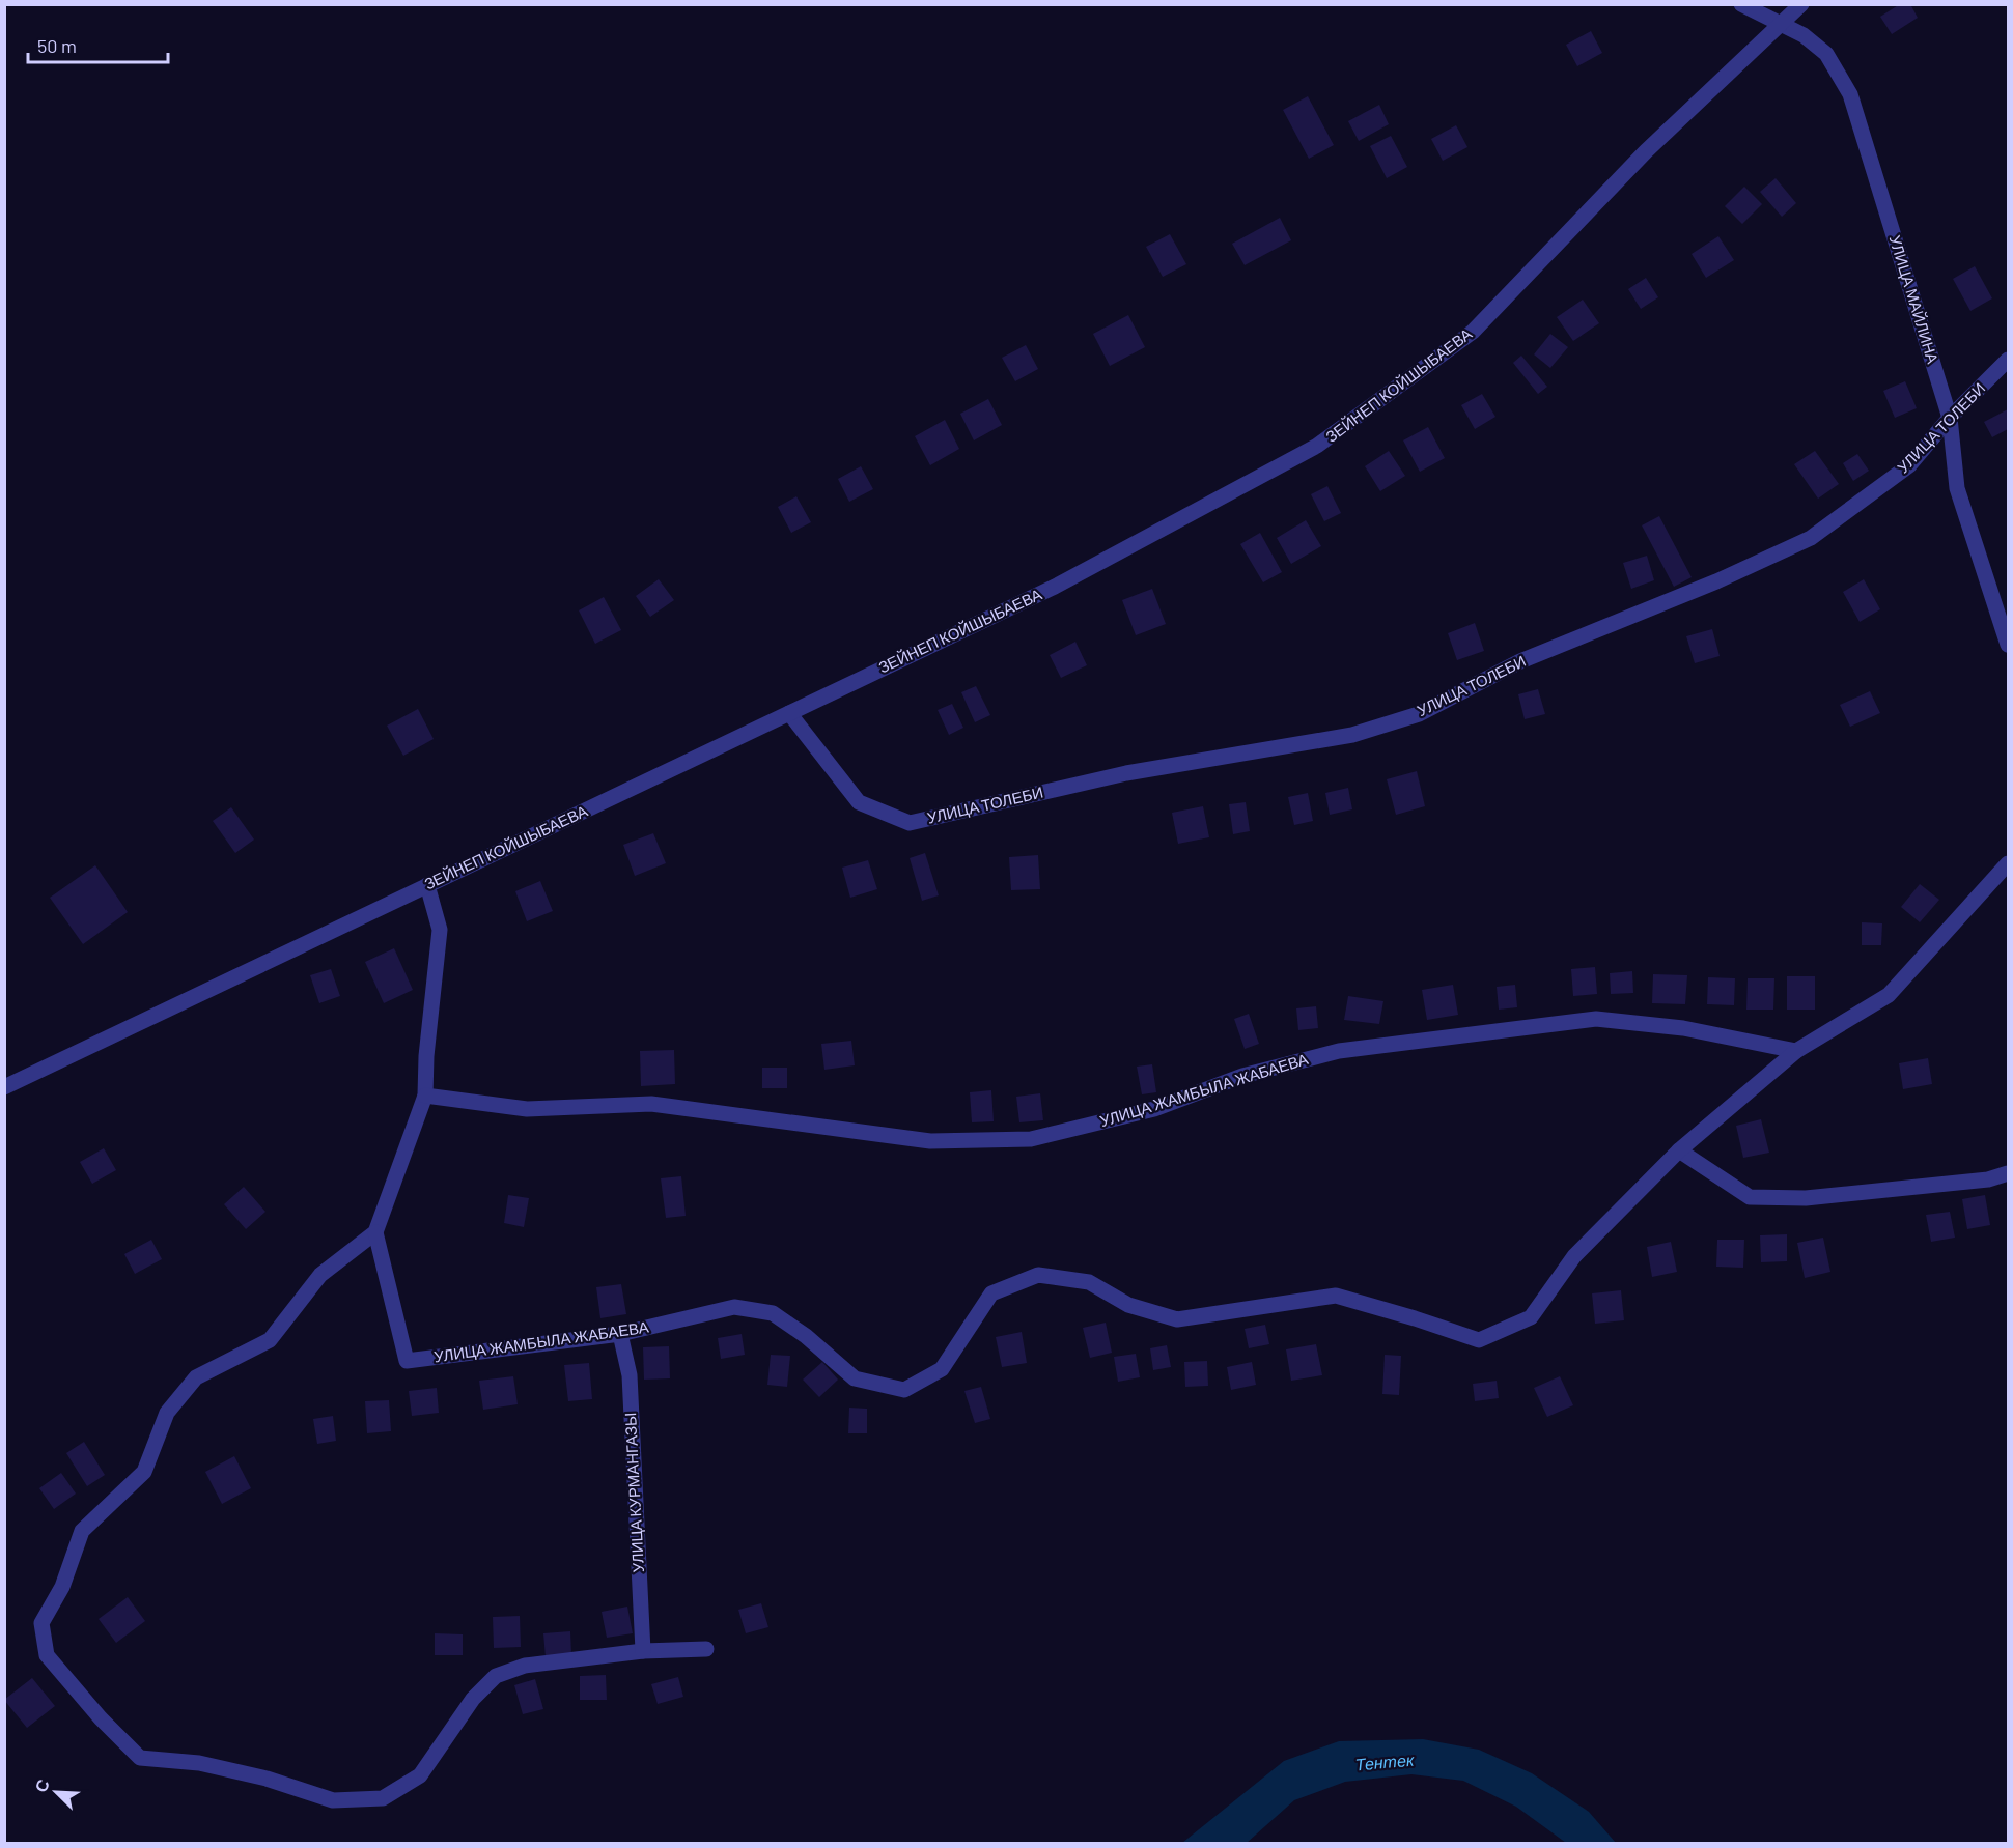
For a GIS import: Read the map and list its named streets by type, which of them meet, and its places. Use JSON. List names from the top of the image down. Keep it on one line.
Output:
{"streets":{"street":["УЛИЦА МАЙЛИНА","ЗЕЙНЕП КОЙШЫБАЕВА","УЛИЦА ТОЛЕБИ","УЛИЦА ЖАМБЫЛА ЖАБАЕВА","УЛИЦА КУРМАНГАЗЫ"]},"crossings":[["УЛИЦА МАЙЛИНА","ЗЕЙНЕП КОЙШЫБАЕВА"],["УЛИЦА МАЙЛИНА","УЛИЦА ТОЛЕБИ"],["ЗЕЙНЕП КОЙШЫБАЕВА","УЛИЦА ТОЛЕБИ"],["УЛИЦА ЖАМБЫЛА ЖАБАЕВА","УЛИЦА КУРМАНГАЗЫ"]],"water":["Тентек"],"scale_bar":"50 m","north":"top left"}
